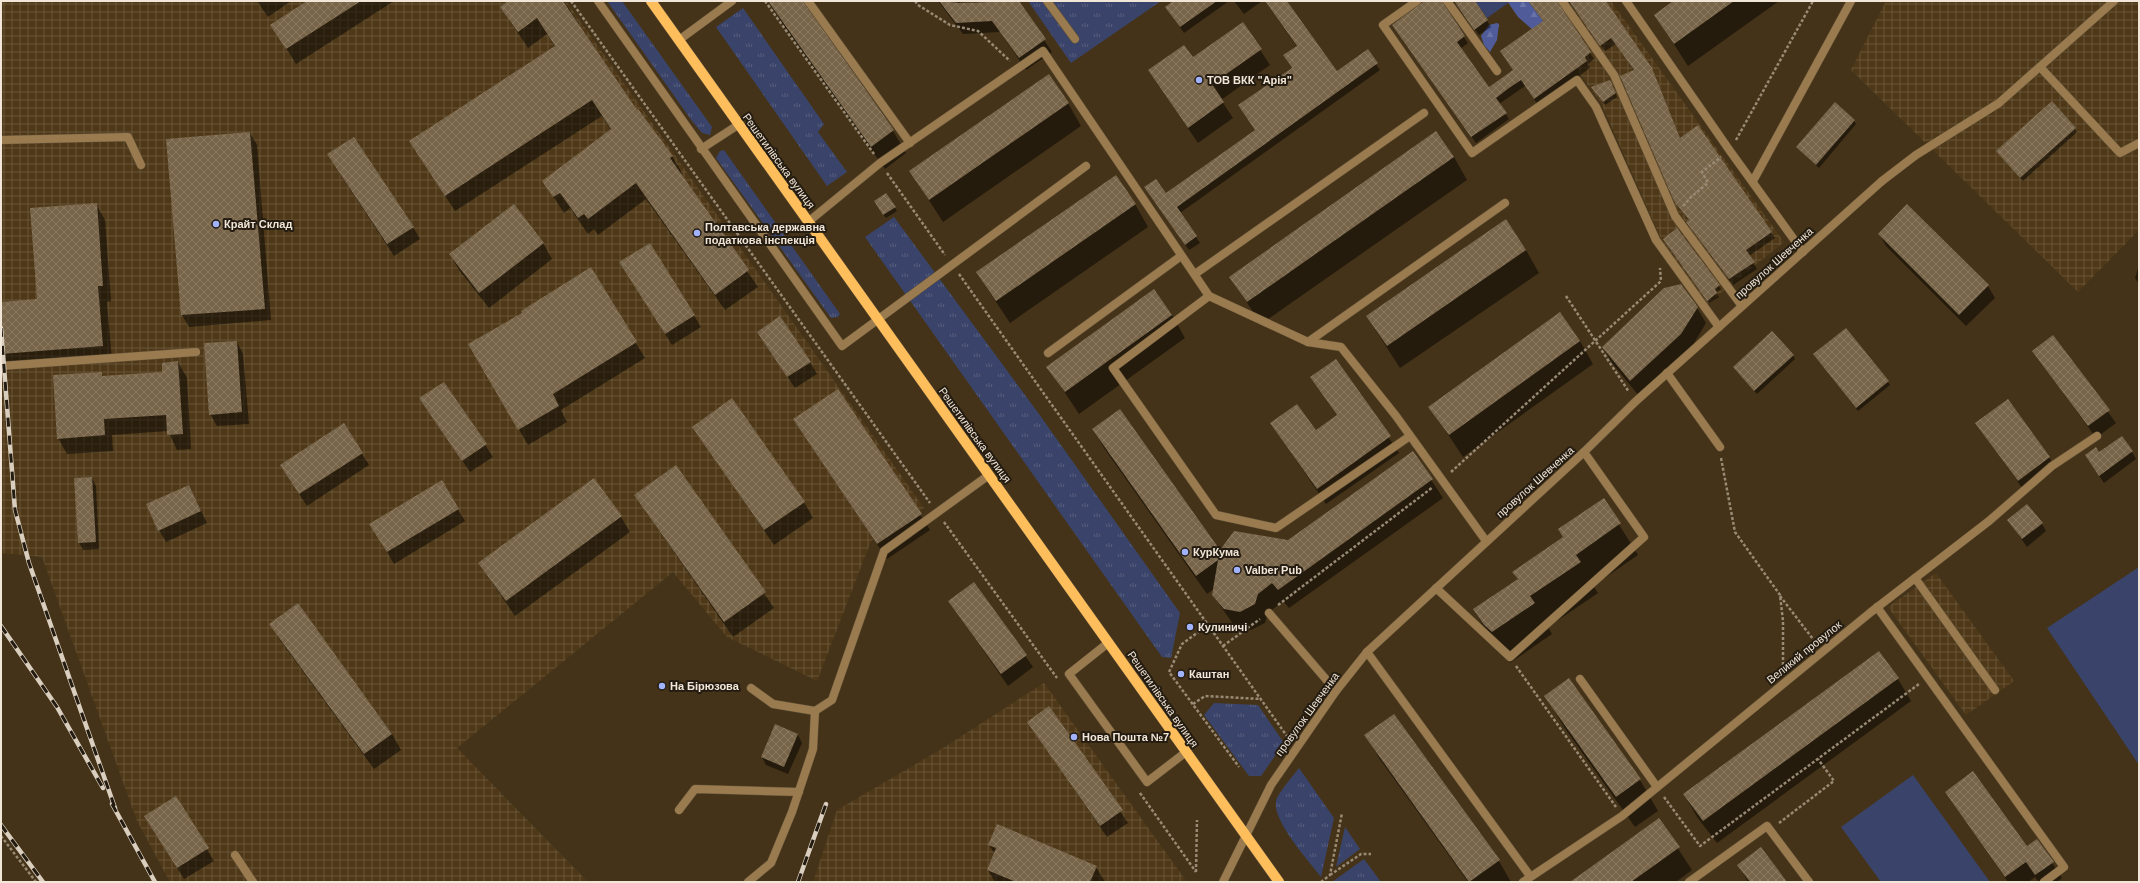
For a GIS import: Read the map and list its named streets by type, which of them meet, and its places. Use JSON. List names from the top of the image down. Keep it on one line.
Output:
{"streets":{"main road":["Решетилівська вулиця"],"street":["провулок Шевченка","Великий провулок"]},"crossings":[["Решетилівська вулиця","провулок Шевченка"]],"places":["ТОВ ВКК \"Арія\"","Крайт Склад","Полтавська державна податкова інспекція","КурКума","Valber Pub","Кулиничі","Каштан","На Бірюзова","Нова Пошта №7"]}
